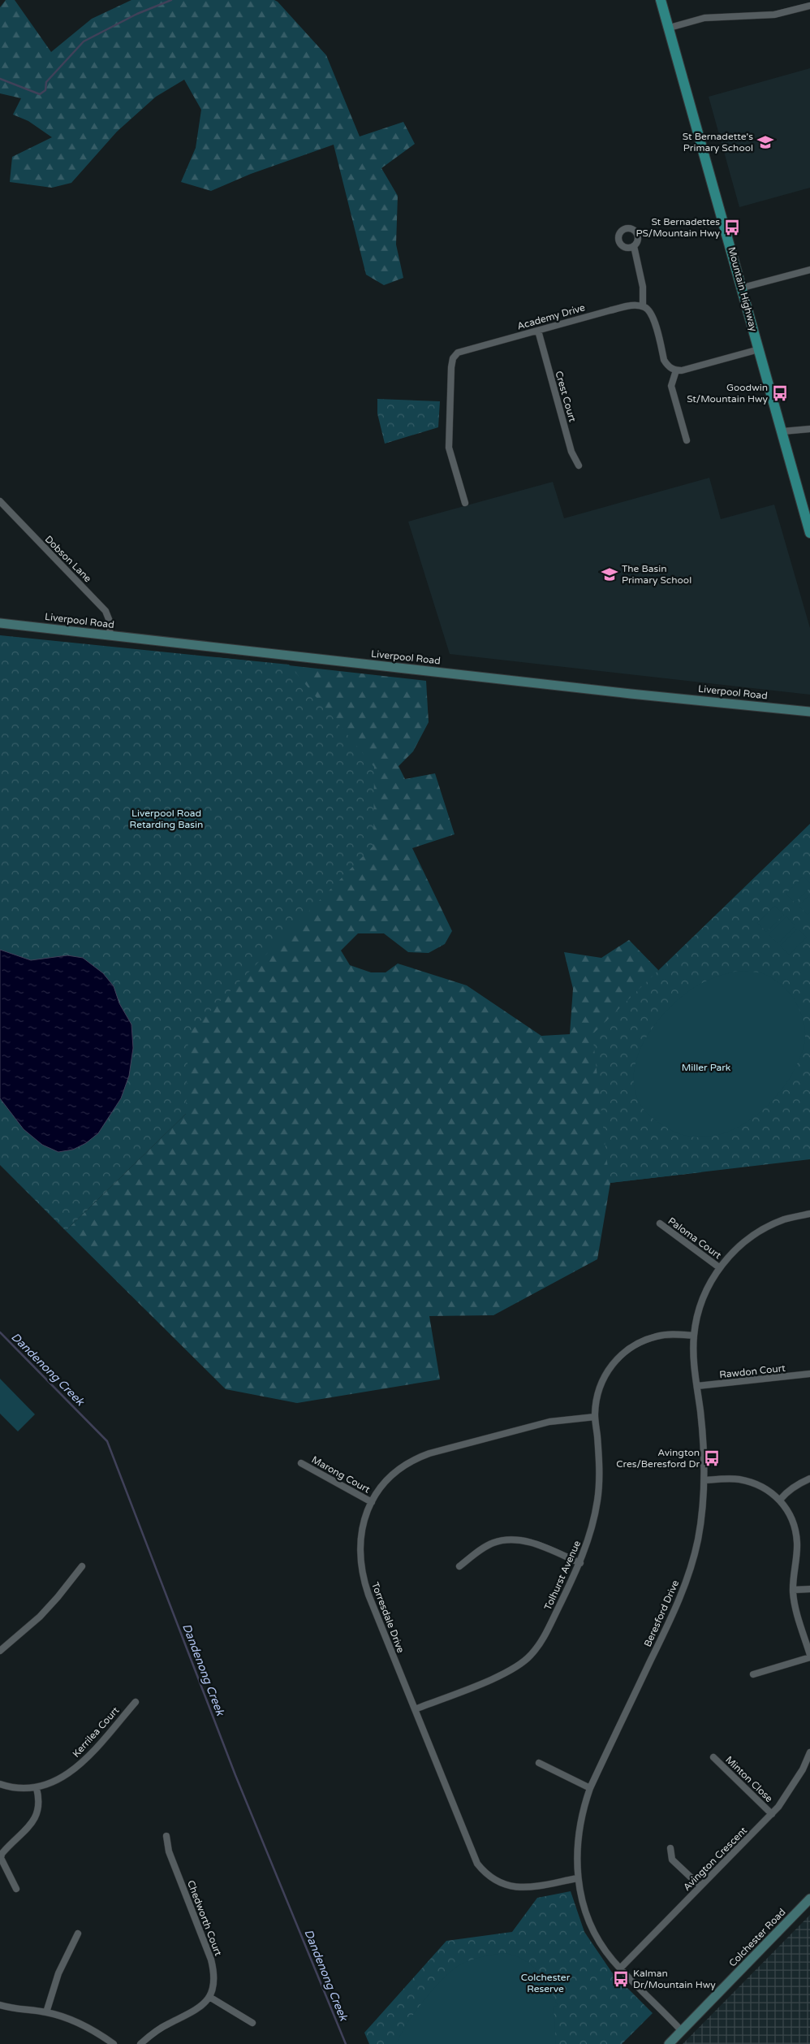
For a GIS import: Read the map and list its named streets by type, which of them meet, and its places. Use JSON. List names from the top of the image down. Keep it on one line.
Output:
{"streets":{"main road":["Mountain Highway","Liverpool Road","Colchester Road"],"street":["Academy Drive","Crest Court","Dobson Lane","Paloma Court","Rawdon Court","Marong Court","Tolhurst Avenue","Beresford Drive","Torresdale Drive","Kerrilea Court","Minton Close","Avington Crescent","Chedworth Court"]},"crossings":[["Academy Drive","Crest Court"],["Dobson Lane","Liverpool Road"],["Paloma Court","Beresford Drive"],["Rawdon Court","Beresford Drive"],["Marong Court","Torresdale Drive"],["Tolhurst Avenue","Beresford Drive"],["Tolhurst Avenue","Torresdale Drive"],["Beresford Drive","Torresdale Drive"],["Beresford Drive","Avington Crescent"],["Beresford Drive","Colchester Road"],["Minton Close","Avington Crescent"]],"water":["Dandenong Creek"],"parks":["Liverpool Road Retarding Basin","Miller Park","Colchester Reserve"],"places":{"school or university":["St Bernadette's Primary School","The Basin Primary School"],"bus stop":["St Bernadettes PS/Mountain Hwy","Goodwin St/Mountain Hwy","Avington Cres/Beresford Dr","Kalman Dr/Mountain Hwy"]}}
